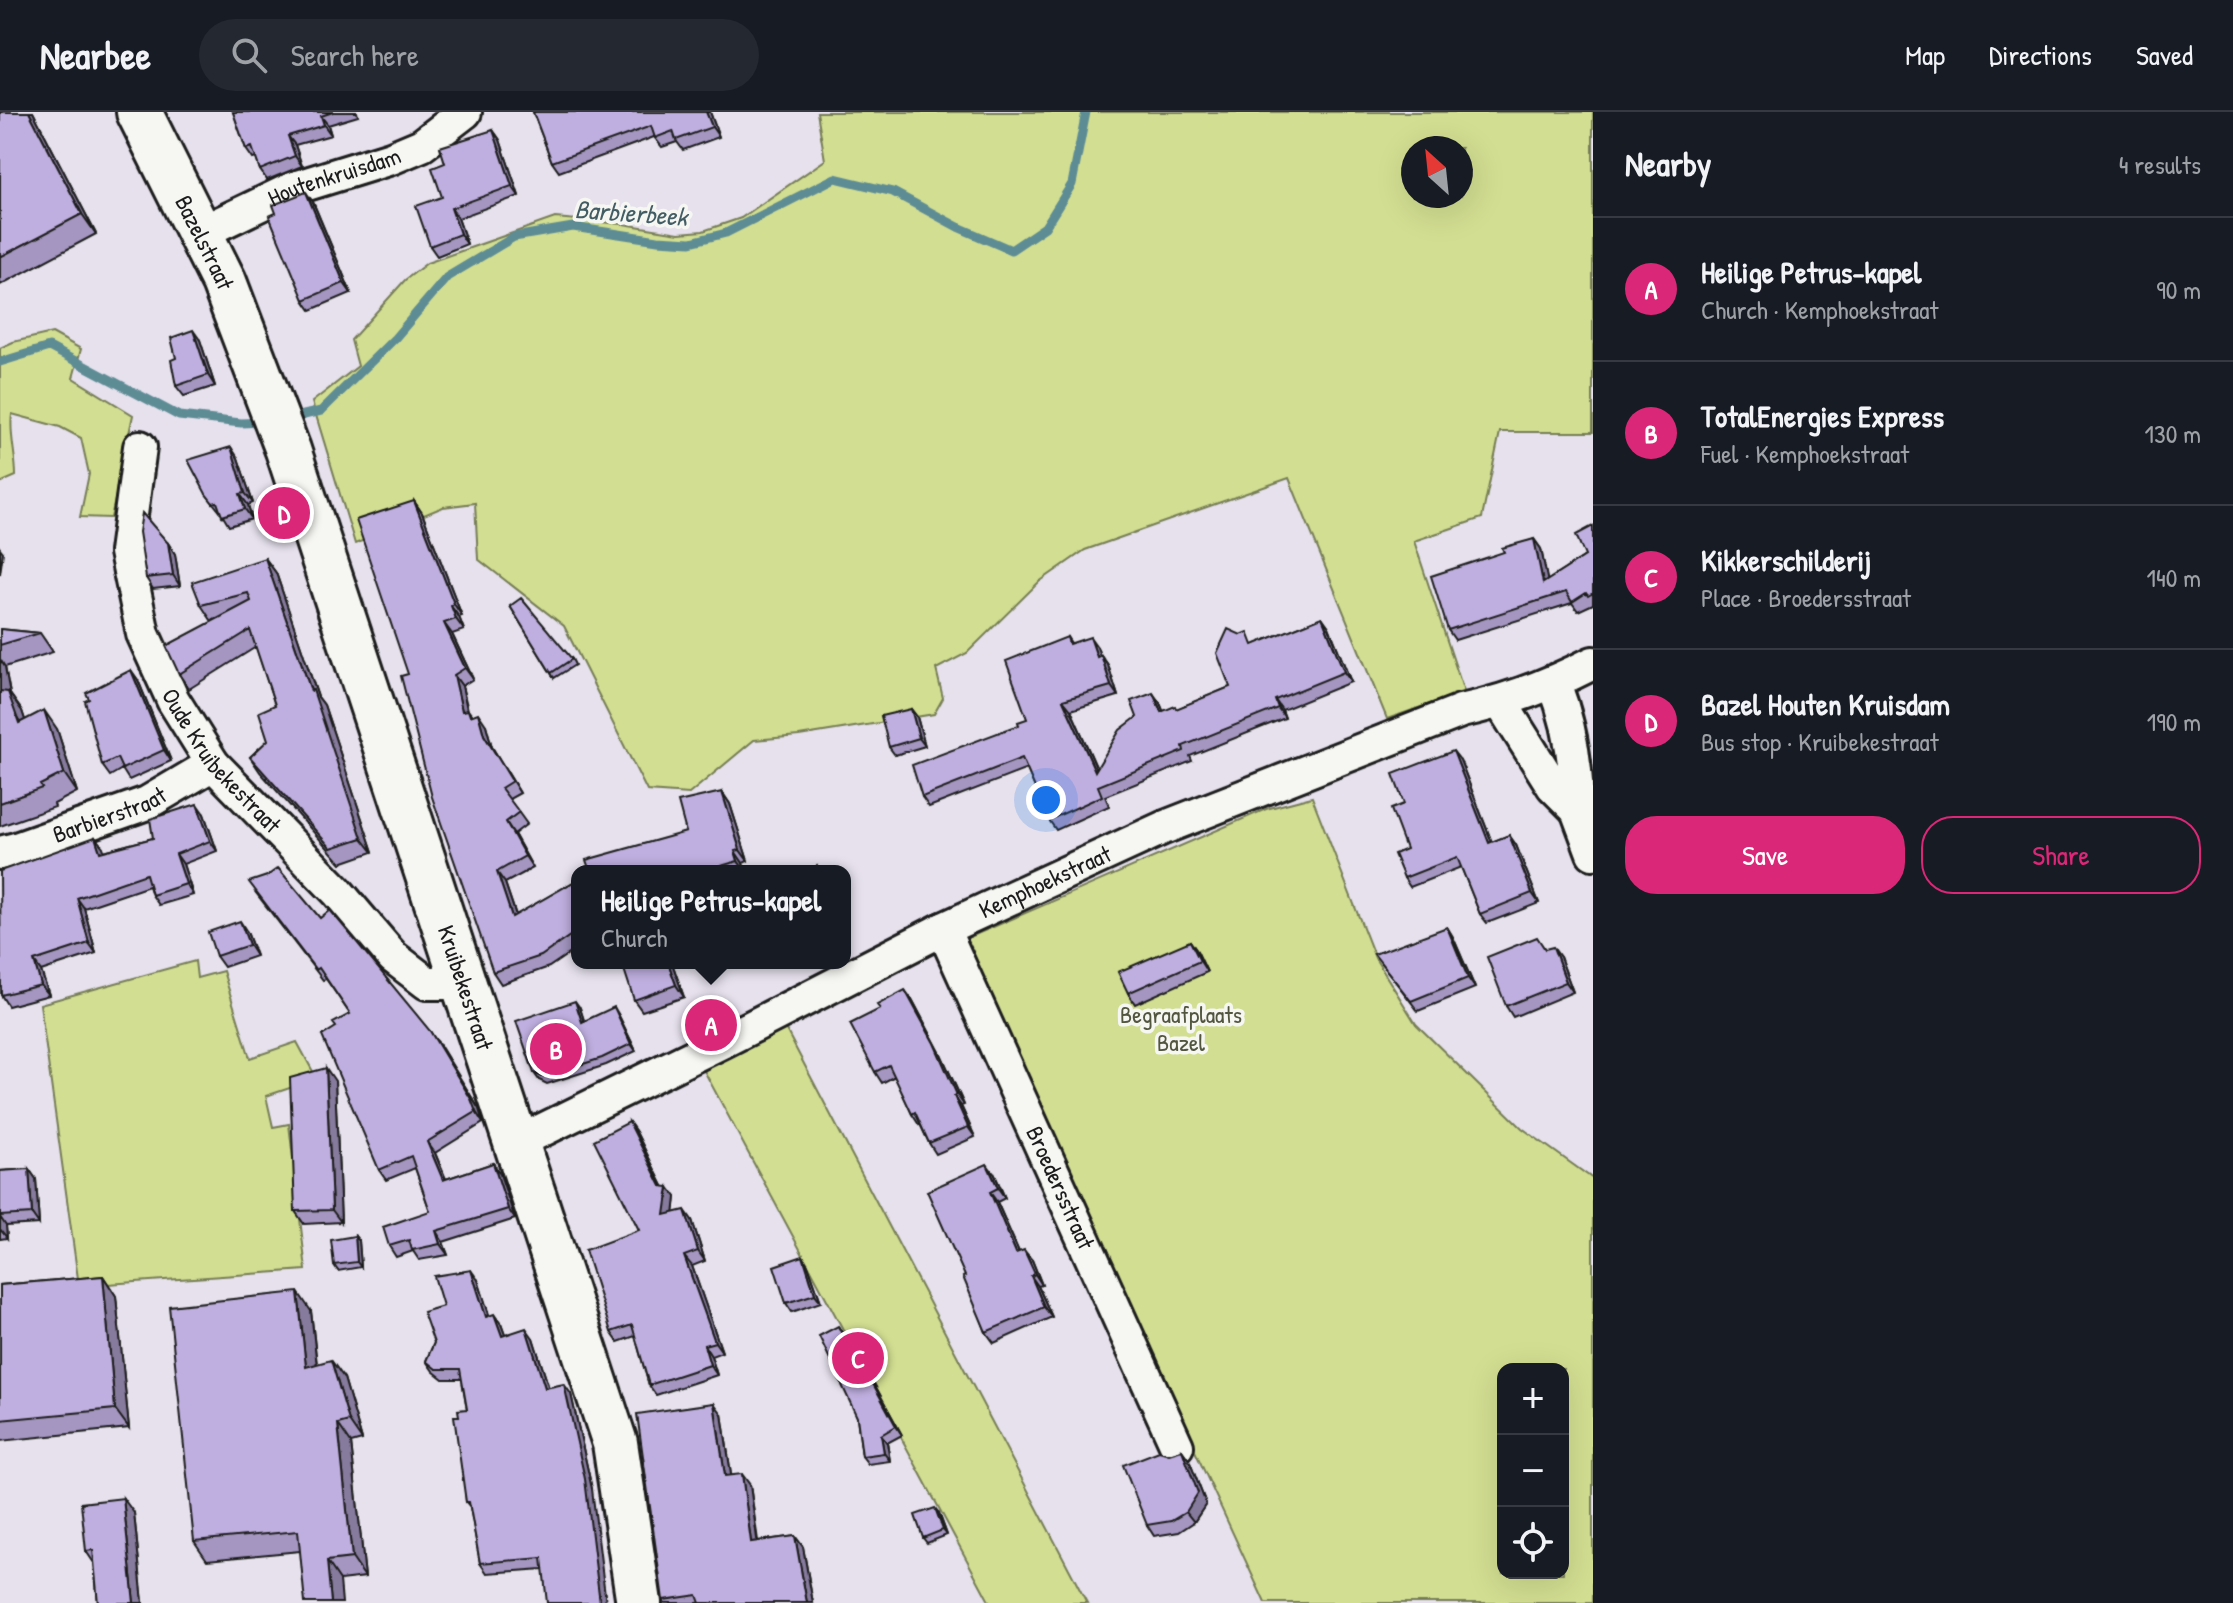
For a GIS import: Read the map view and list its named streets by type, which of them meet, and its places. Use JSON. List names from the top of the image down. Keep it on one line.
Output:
{"streets":{"main road":["Bazelstraat","Kruibekestraat"],"street":["Houtenkruisdam","Oude Kruibekestraat","Barbierstraat","Kemphoekstraat","Broedersstraat"]},"crossings":[["Houtenkruisdam","Bazelstraat"],["Bazelstraat","Kruibekestraat"],["Oude Kruibekestraat","Barbierstraat"],["Oude Kruibekestraat","Kruibekestraat"],["Kemphoekstraat","Kruibekestraat"],["Kemphoekstraat","Broedersstraat"]],"water":["Barbierbeek"],"parks":["Begraafplaats Bazel"],"north":"top left","page":{"header":"Nearbee","search":"Search here","nav":["Map","Directions","Saved"],"heading":["Nearby","4 results"],"list":[{"mark":"A","name":"Heilige Petrus-kapel","note":"Church · Kemphoekstraat","value":"90 m"},{"mark":"B","name":"TotalEnergies Express","note":"Fuel · Kemphoekstraat","value":"130 m"},{"mark":"C","name":"Kikkerschilderij","note":"Place · Broedersstraat","value":"140 m"},{"mark":"D","name":"Bazel Houten Kruisdam","note":"Bus stop · Kruibekestraat","value":"190 m"}],"pins":["D","A","B","C"],"buttons":["Save","Share"],"popup":["Heilige Petrus-kapel","Church"],"map_buttons":["+","−"]}}
